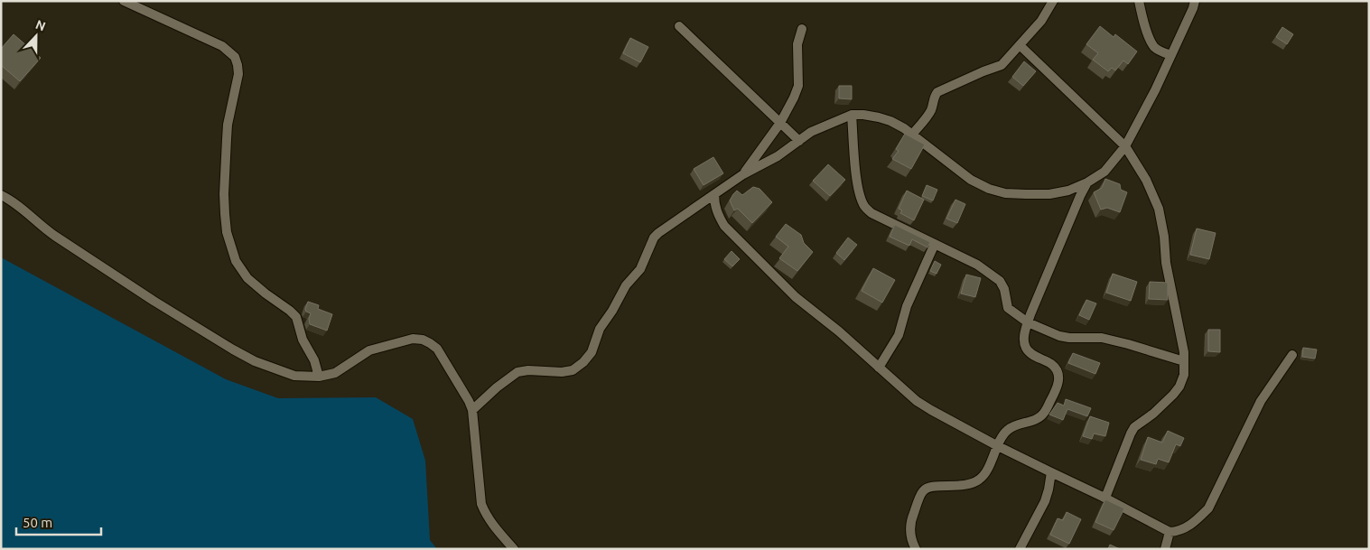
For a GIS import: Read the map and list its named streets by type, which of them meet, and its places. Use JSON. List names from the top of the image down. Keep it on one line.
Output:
{"scale_bar":"50 m","north":"top"}
